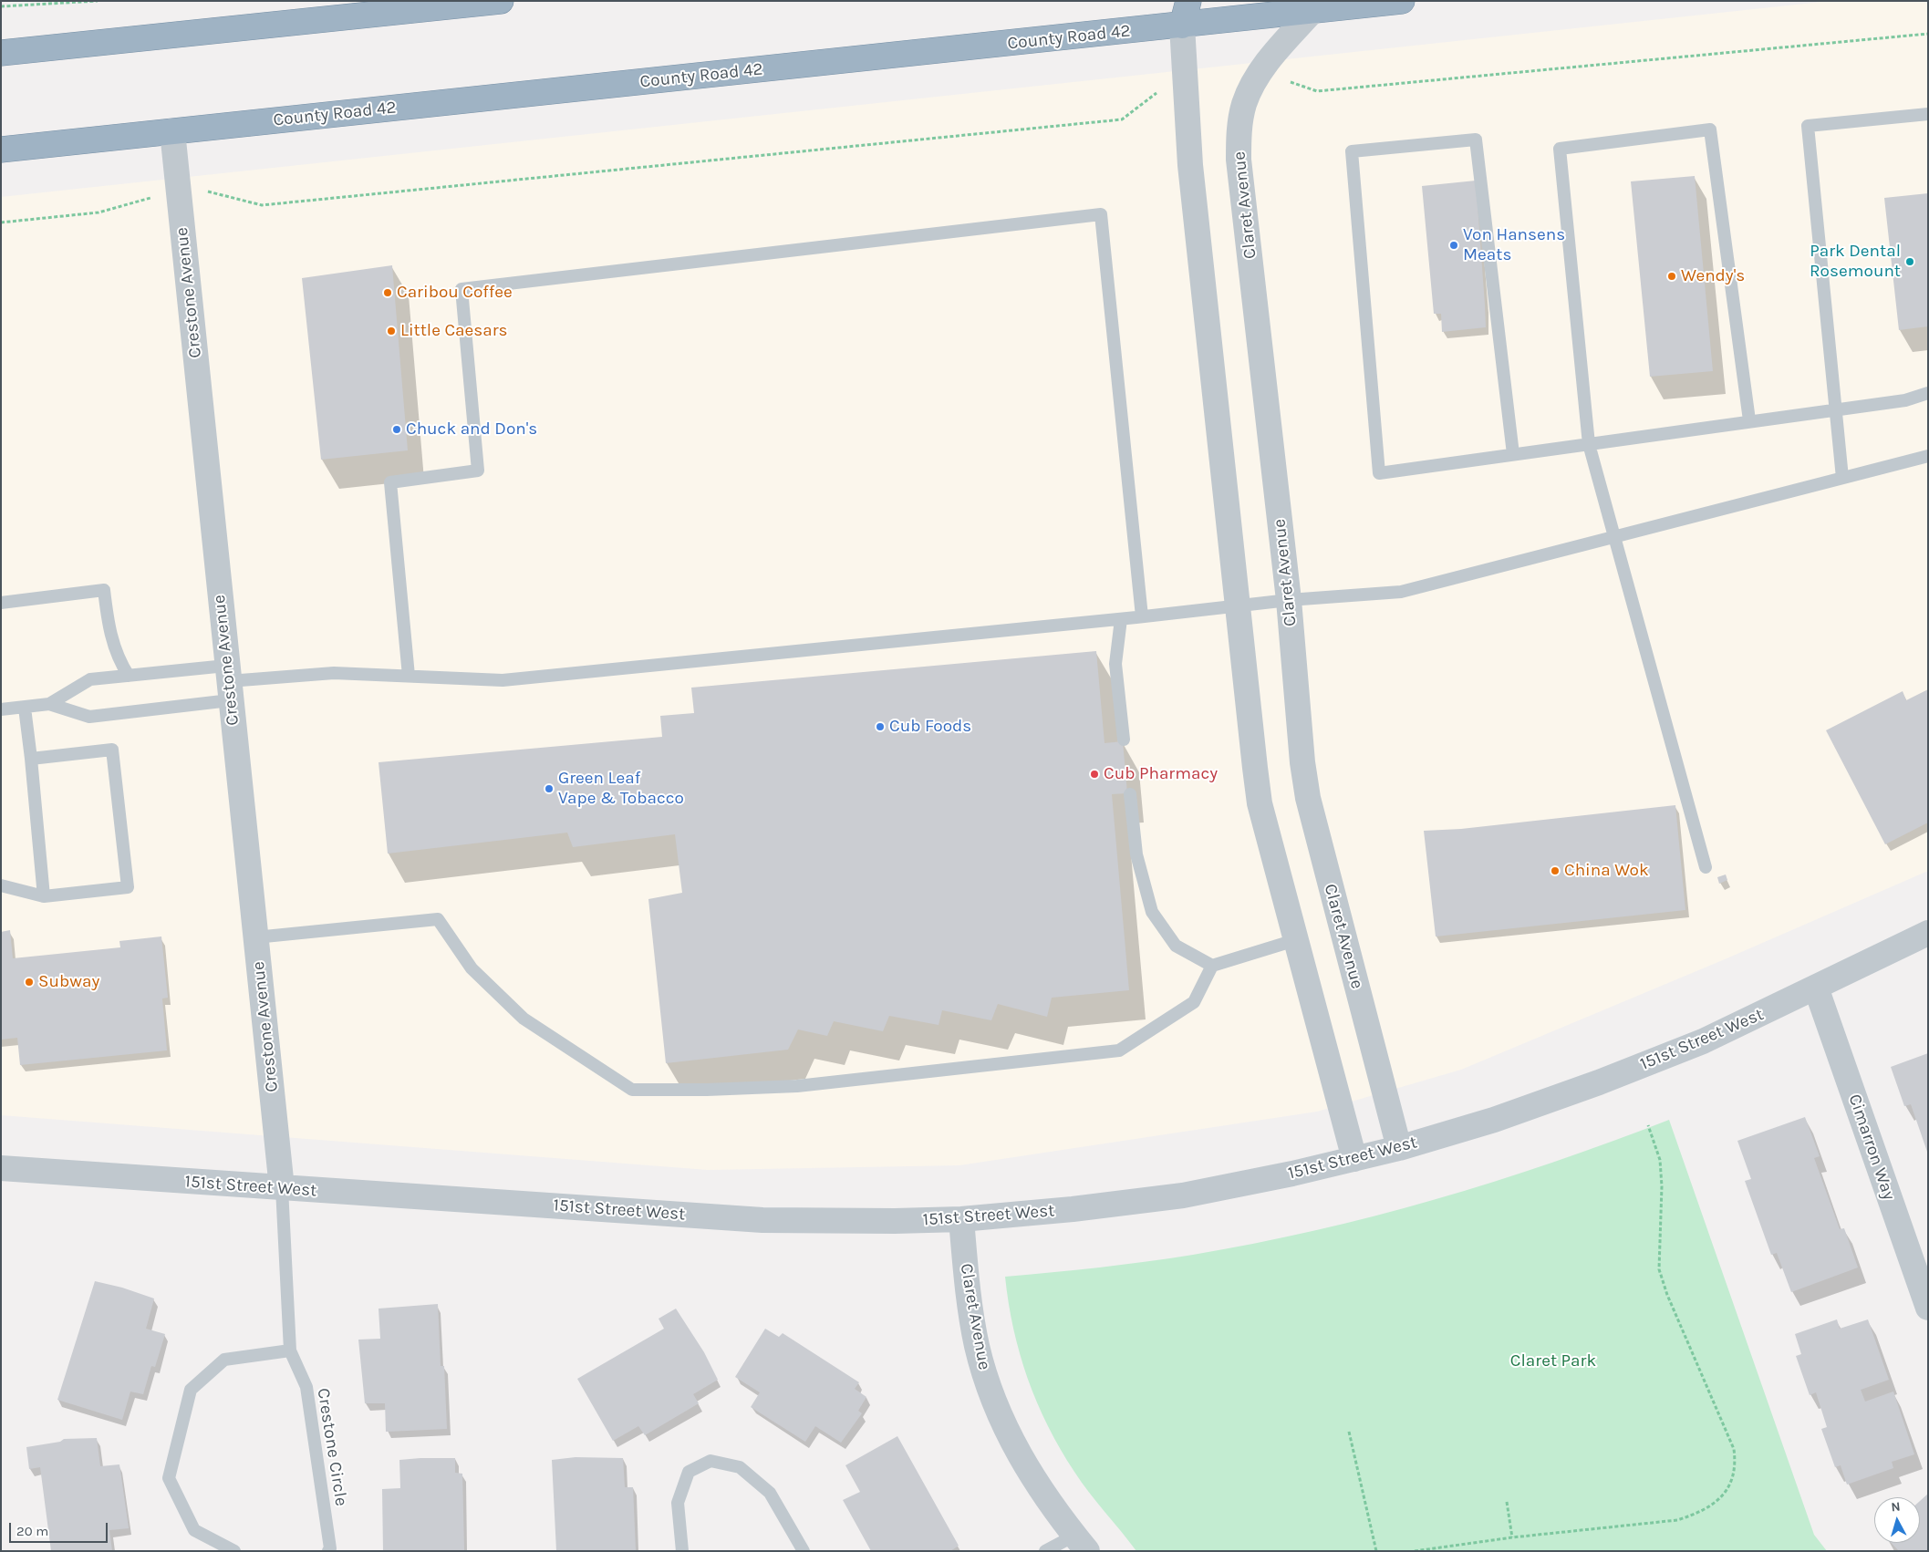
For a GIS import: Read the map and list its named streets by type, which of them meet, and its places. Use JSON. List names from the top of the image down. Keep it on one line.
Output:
{"streets":{"highway":["County Road 42"],"street":["Claret Avenue","Crestone Avenue","151st Street West","Cimarron Way"],"lane":["Crestone Circle"]},"crossings":[["County Road 42","Claret Avenue"],["County Road 42","Crestone Avenue"],["Claret Avenue","151st Street West"],["Crestone Avenue","151st Street West"],["Crestone Avenue","Crestone Circle"],["151st Street West","Cimarron Way"],["151st Street West","Crestone Circle"]],"parks":["Claret Park"],"places":["Von Hansens Meats","Park Dental Rosemount","Wendy's","Caribou Coffee","Little Caesars","Chuck and Don's","Cub Foods","Cub Pharmacy","Green Leaf Vape & Tobacco","China Wok","Subway"],"scale_bar":"20 m","north":"top"}
